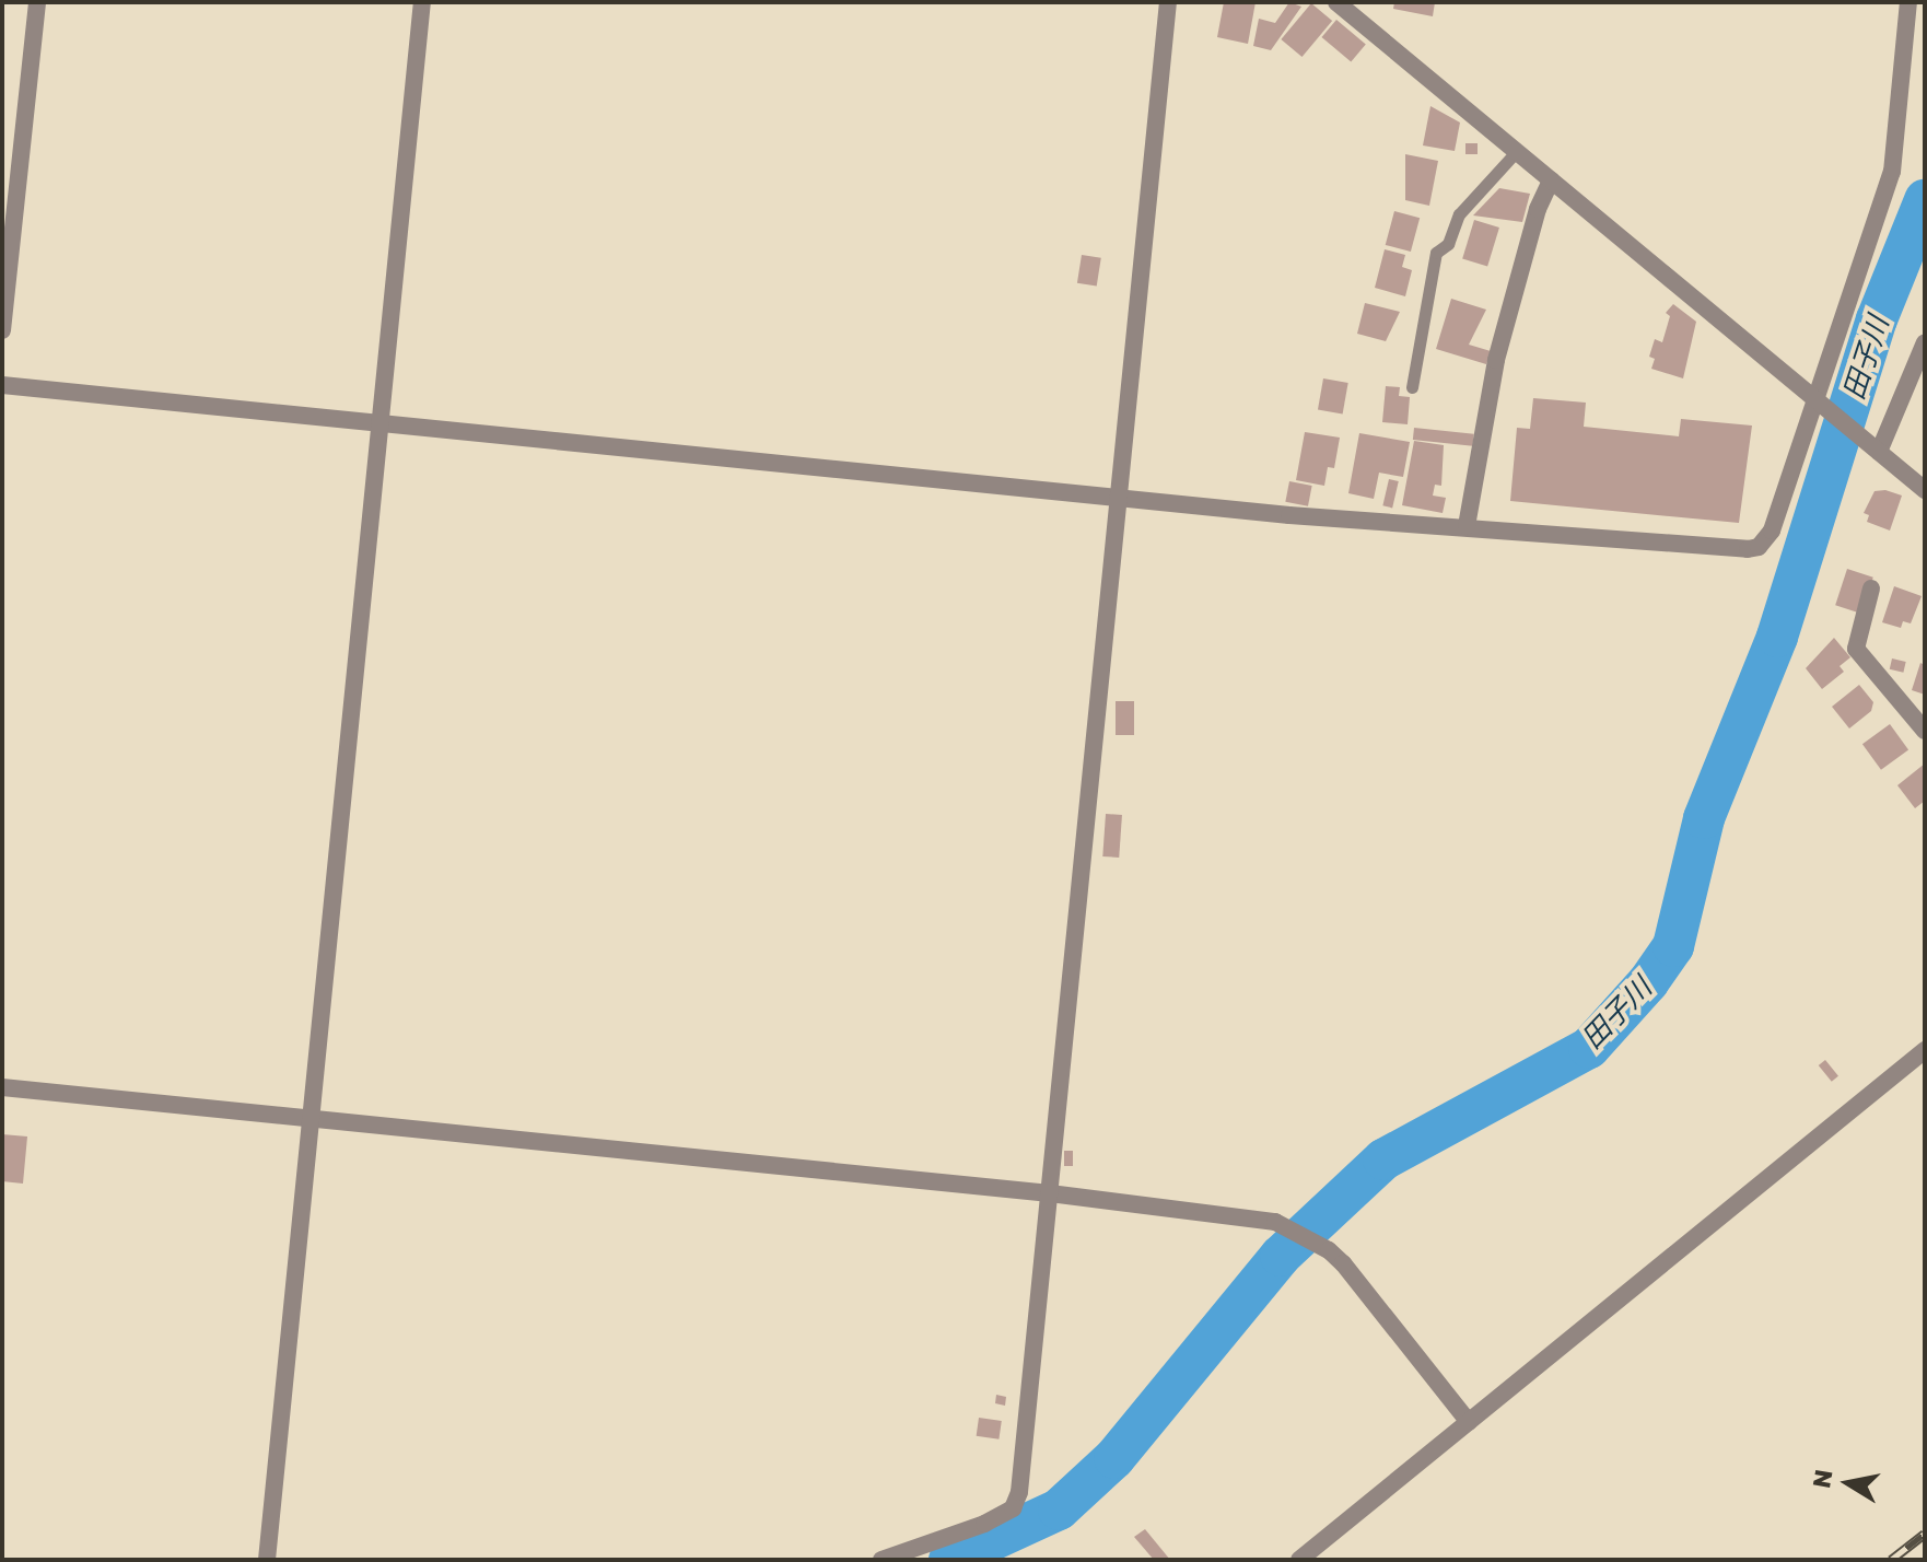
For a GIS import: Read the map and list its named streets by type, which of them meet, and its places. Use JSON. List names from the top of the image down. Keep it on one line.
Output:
{"water":["田子川"],"north":"left"}
